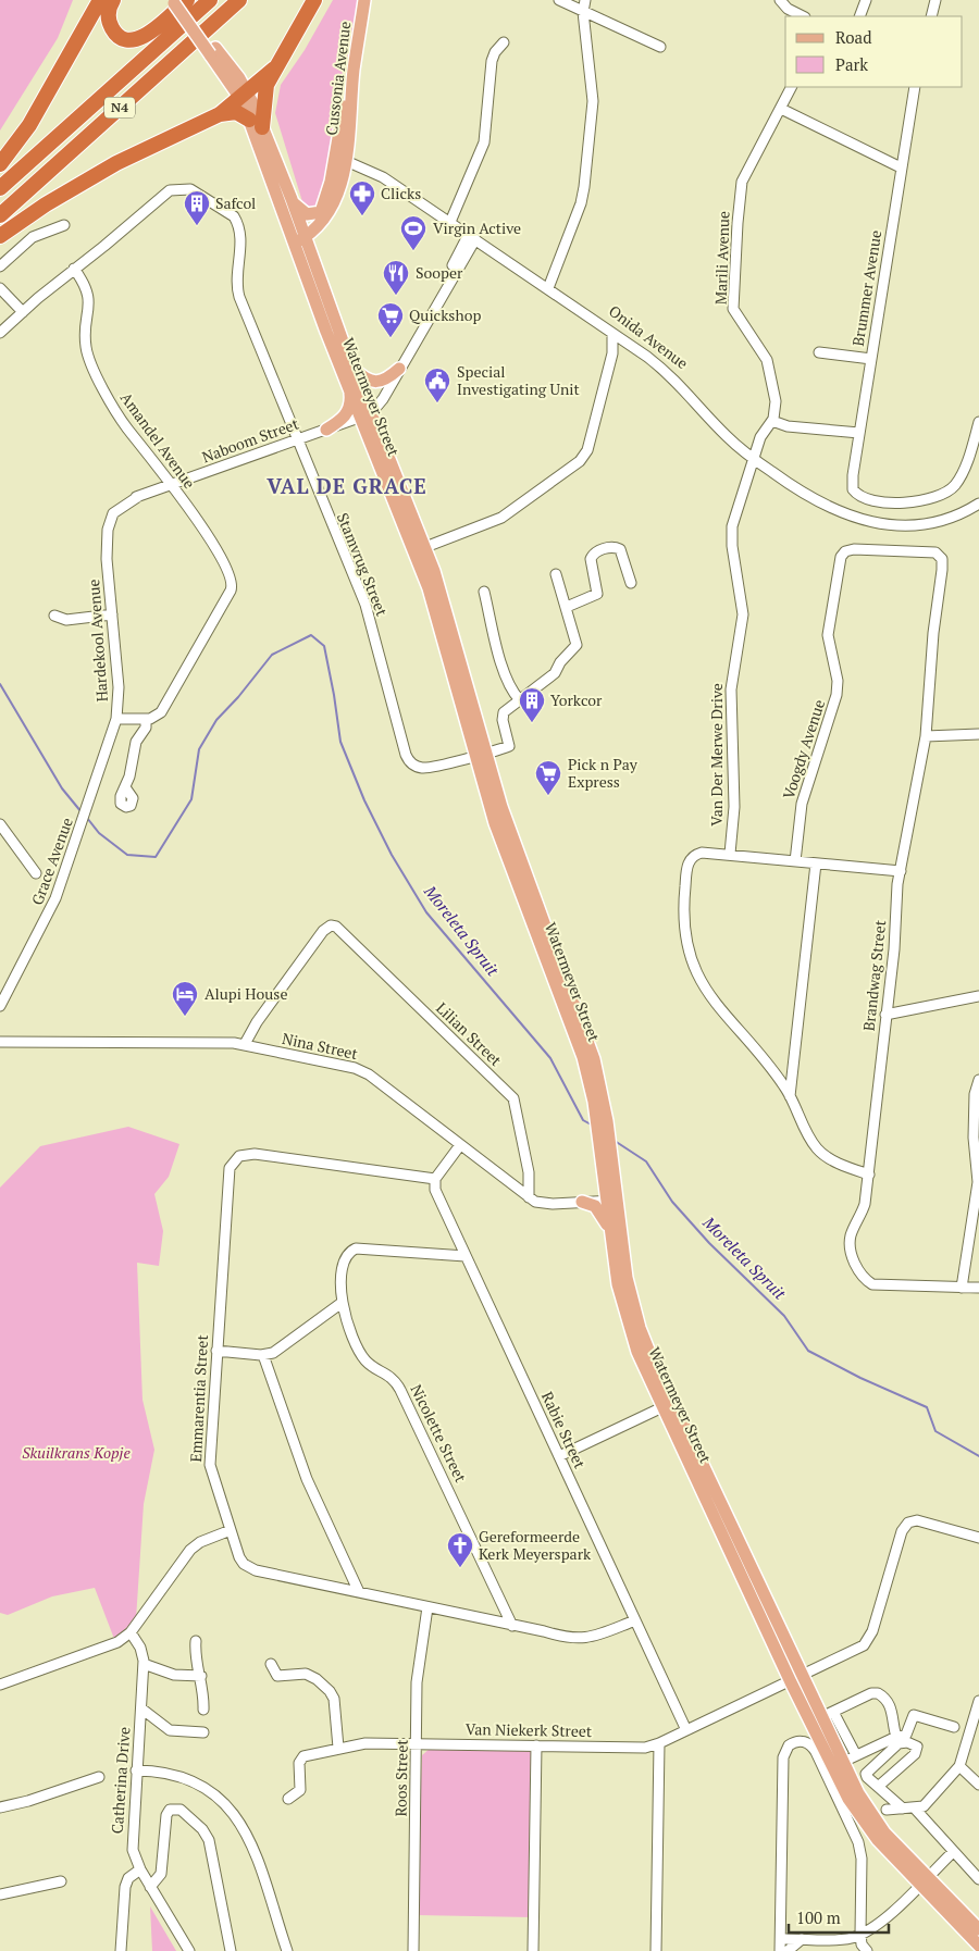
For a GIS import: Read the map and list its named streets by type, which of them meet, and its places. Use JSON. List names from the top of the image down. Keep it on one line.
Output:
{"streets":{"highway":["N4"],"main road":["Cussonia Avenue","Watermeyer Street"],"street":["Marili Avenue","Brummer Avenue","Onida Avenue","Amandel Avenue","Naboom Street","Stamvrug Street","Hardekool Avenue","Voogdy Avenue","Van Der Merwe Drive","Grace Avenue","Brandwag Street","Lilian Street","Nina Street","Emmarentia Street","Rabie Street","Nicolette Street","Van Niekerk Street","Roos Street","Catherina Drive"]},"crossings":[["Cussonia Avenue","Onida Avenue"],["Cussonia Avenue","Watermeyer Street"],["Marili Avenue","Onida Avenue"],["Marili Avenue","Van Der Merwe Drive"],["Onida Avenue","Van Der Merwe Drive"],["Watermeyer Street","Naboom Street"],["Watermeyer Street","Stamvrug Street"],["Watermeyer Street","Nina Street"],["Watermeyer Street","Van Niekerk Street"],["Amandel Avenue","Naboom Street"],["Amandel Avenue","Stamvrug Street"],["Naboom Street","Stamvrug Street"],["Naboom Street","Hardekool Avenue"],["Hardekool Avenue","Grace Avenue"],["Voogdy Avenue","Brandwag Street"],["Lilian Street","Nina Street"],["Emmarentia Street","Rabie Street"],["Emmarentia Street","Nicolette Street"],["Emmarentia Street","Roos Street"],["Rabie Street","Nicolette Street"],["Rabie Street","Van Niekerk Street"],["Van Niekerk Street","Roos Street"]],"districts":["VAL DE GRACE"],"water":["Moreleta Spruit"],"parks":["Skuilkrans Kopje"],"places":{"pharmacy":["Clicks"],"building":["Safcol","Yorkcor"],"sports":["Virgin Active"],"restaurant":["Sooper"],"supermarket":["Quickshop","Pick n Pay Express"],"public building":["Special Investigating Unit"],"hotel":["Alupi House"],"church":["Gereformeerde Kerk Meyerspark"]},"legend":["Road","Park"],"scale_bar":"100 m"}
